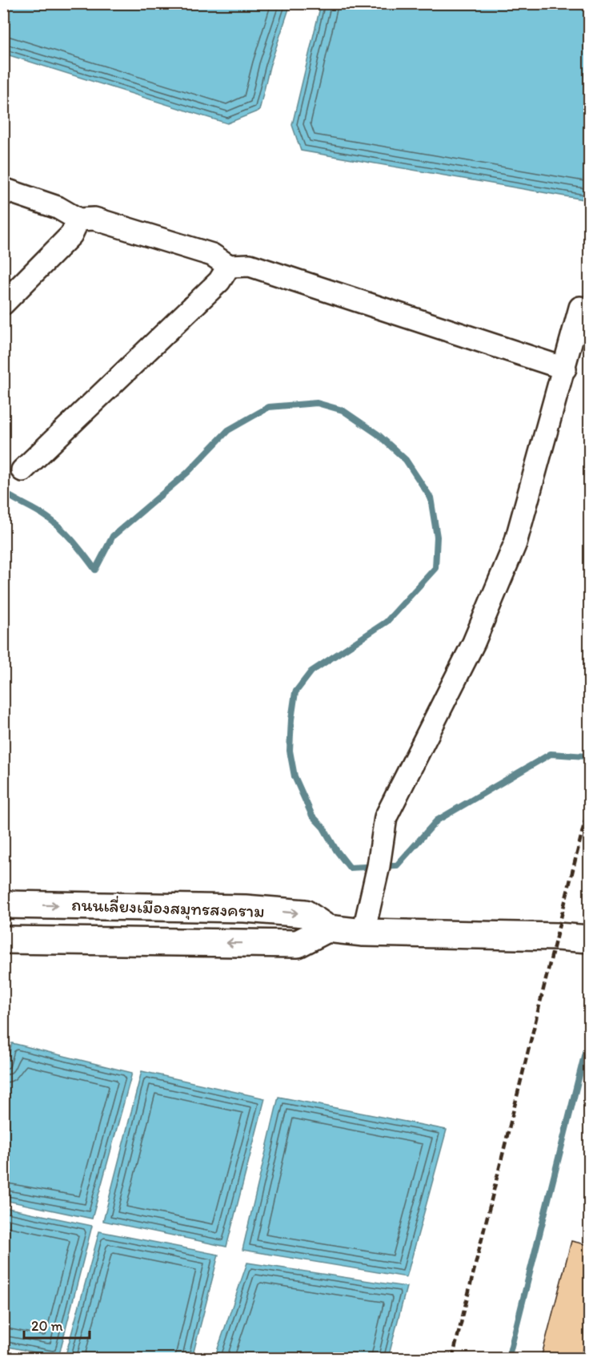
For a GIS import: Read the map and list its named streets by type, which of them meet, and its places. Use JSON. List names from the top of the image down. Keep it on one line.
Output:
{"streets":{"main road":["ถนนเลี่ยงเมืองสมุทรสงคราม"]},"scale_bar":"20 m"}
